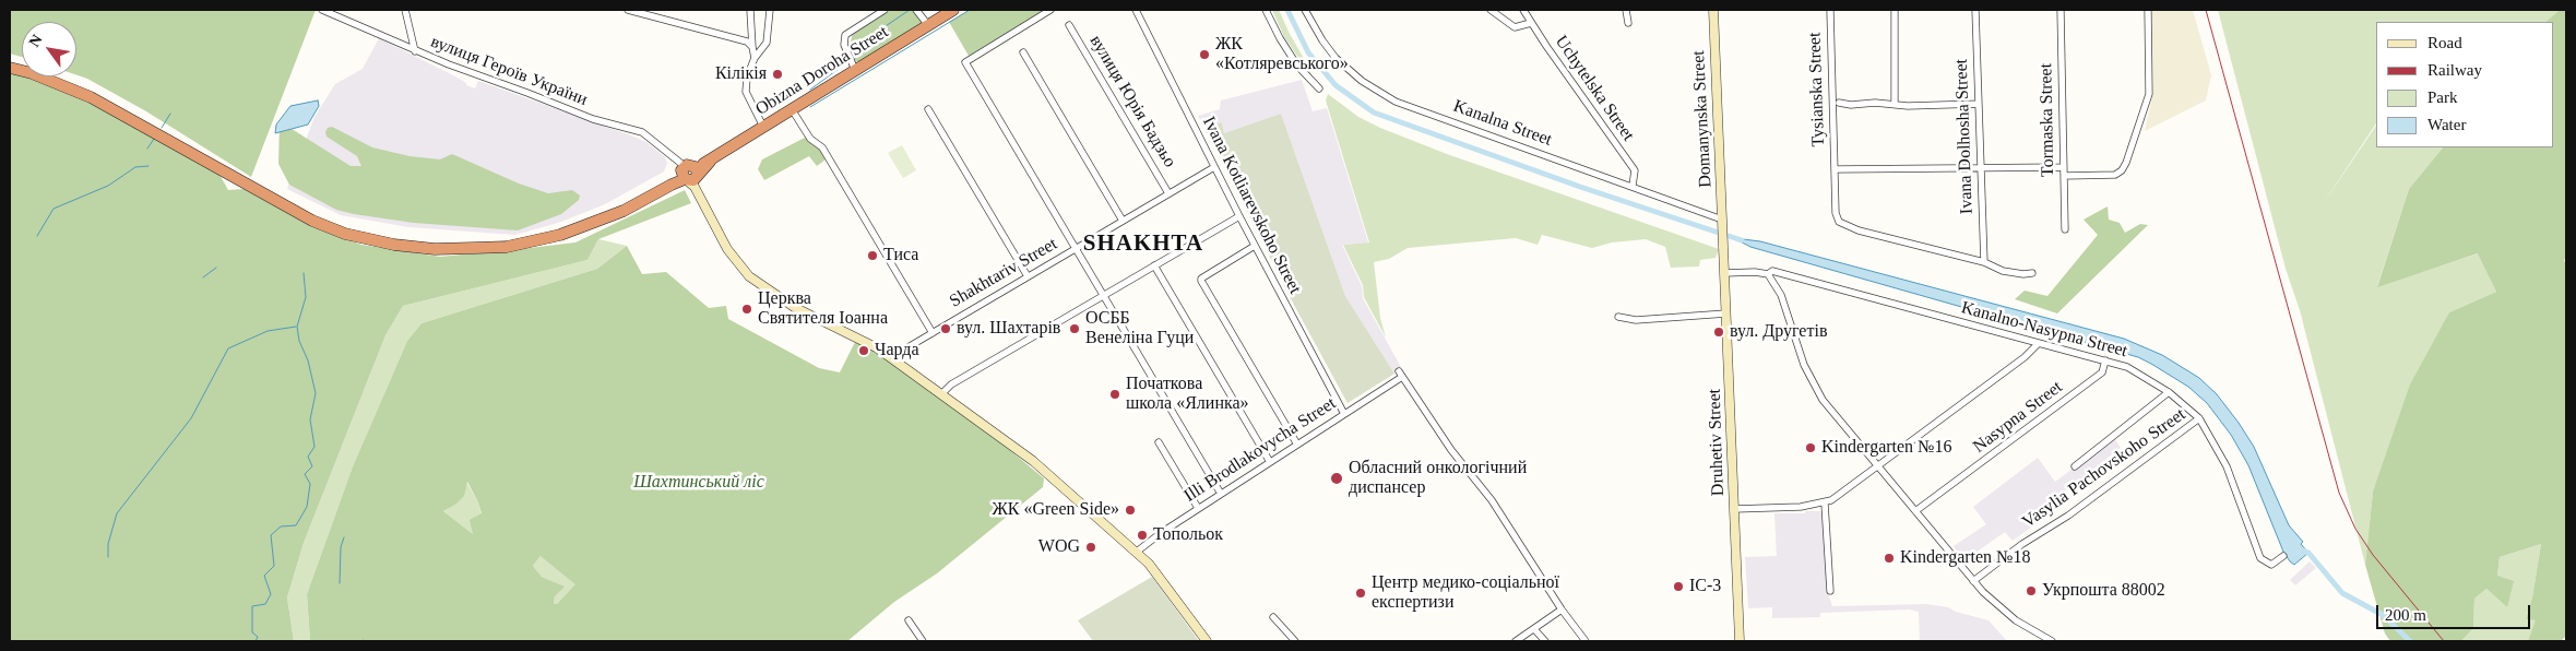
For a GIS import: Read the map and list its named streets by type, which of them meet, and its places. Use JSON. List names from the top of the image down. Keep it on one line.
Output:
{"streets":{"highway":["Obizna Doroha Street"],"street":["вулиця Героїв України","Uchytelska Street","Tysianska Street","вулиця Юрія Бадзьо","Domanynska Street","Tormaska Street","Kanalna Street","Ivana Dolhosha Street","Ivana Kotliarevskoho Street","Shakhtariv Street","Kanalno-Nasypna Street","Nasypna Street","Druhetiv Street","Illi Brodlakovycha Street","Vasylia Pachovskoho Street"]},"crossings":[["вулиця Героїв України","Obizna Doroha Street"],["Uchytelska Street","Kanalna Street"],["Tysianska Street","Ivana Dolhosha Street"],["вулиця Юрія Бадзьо","Shakhtariv Street"],["Domanynska Street","Kanalna Street"],["Domanynska Street","Druhetiv Street"],["Ivana Kotliarevskoho Street","Shakhtariv Street"],["Ivana Kotliarevskoho Street","Illi Brodlakovycha Street"],["Kanalno-Nasypna Street","Nasypna Street"],["Kanalno-Nasypna Street","Druhetiv Street"],["Kanalno-Nasypna Street","Vasylia Pachovskoho Street"]],"districts":["SHAKHTA"],"parks":["Шахтинський ліс"],"places":["ЖК «Котляревського»","Кілікія","Тиса","Церква Святителя Іоанна","вул. Шахтарів","ОСББ Венеліна Гуци","вул. Другетів","Чарда","Початкова школа «Ялинка»","Kindergarten №16","Обласний онкологічний диспансер","ЖК «Green Side»","Топольок","WOG","Kindergarten №18","ІС-3","Укрпошта 88002","Центр медико-соціальної експертизи"],"legend":["Road","Railway","Park","Water"],"scale_bar":"200 m","north":"top left"}
